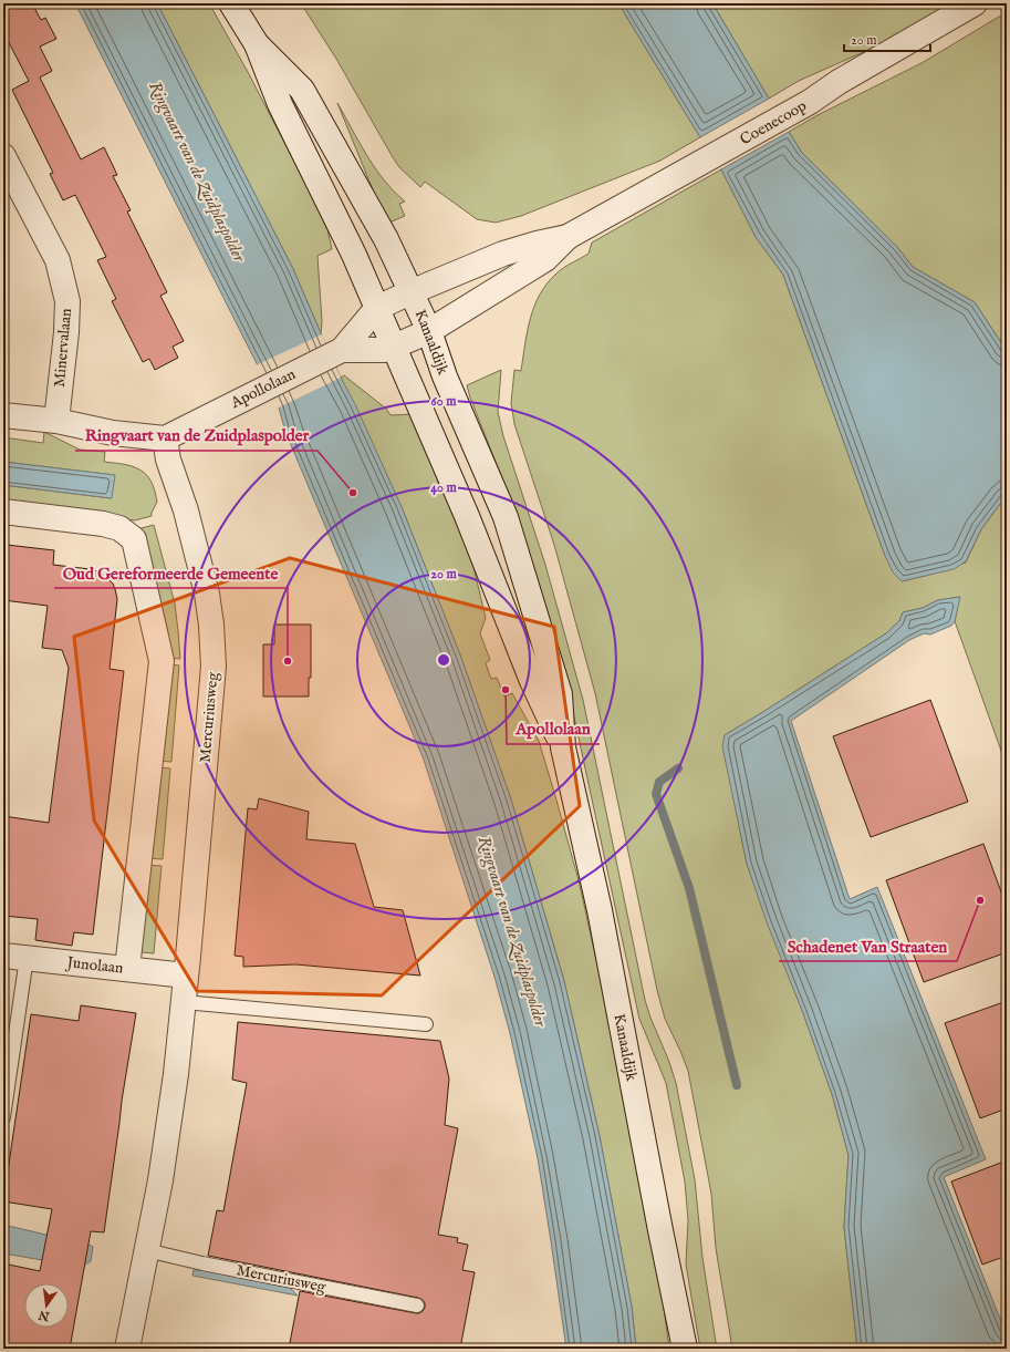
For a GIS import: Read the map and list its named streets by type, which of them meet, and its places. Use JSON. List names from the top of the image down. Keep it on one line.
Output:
{"streets":{"street":["Coenecoop","Kanaaldijk","Minervalaan","Apollolaan","Mercuriusweg","Junolaan"]},"crossings":[["Coenecoop","Kanaaldijk"],["Coenecoop","Apollolaan"],["Kanaaldijk","Apollolaan"],["Apollolaan","Mercuriusweg"],["Mercuriusweg","Junolaan"]],"water":["Ringvaart van de Zuidplaspolder"],"places":["Ringvaart van de Zuidplaspolder","Oud Gereformeerde Gemeente","Apollolaan","Schadenet Van Straaten"],"scale_bar":"20 m","north":"bottom","rings":["60 m","40 m","20 m"]}
